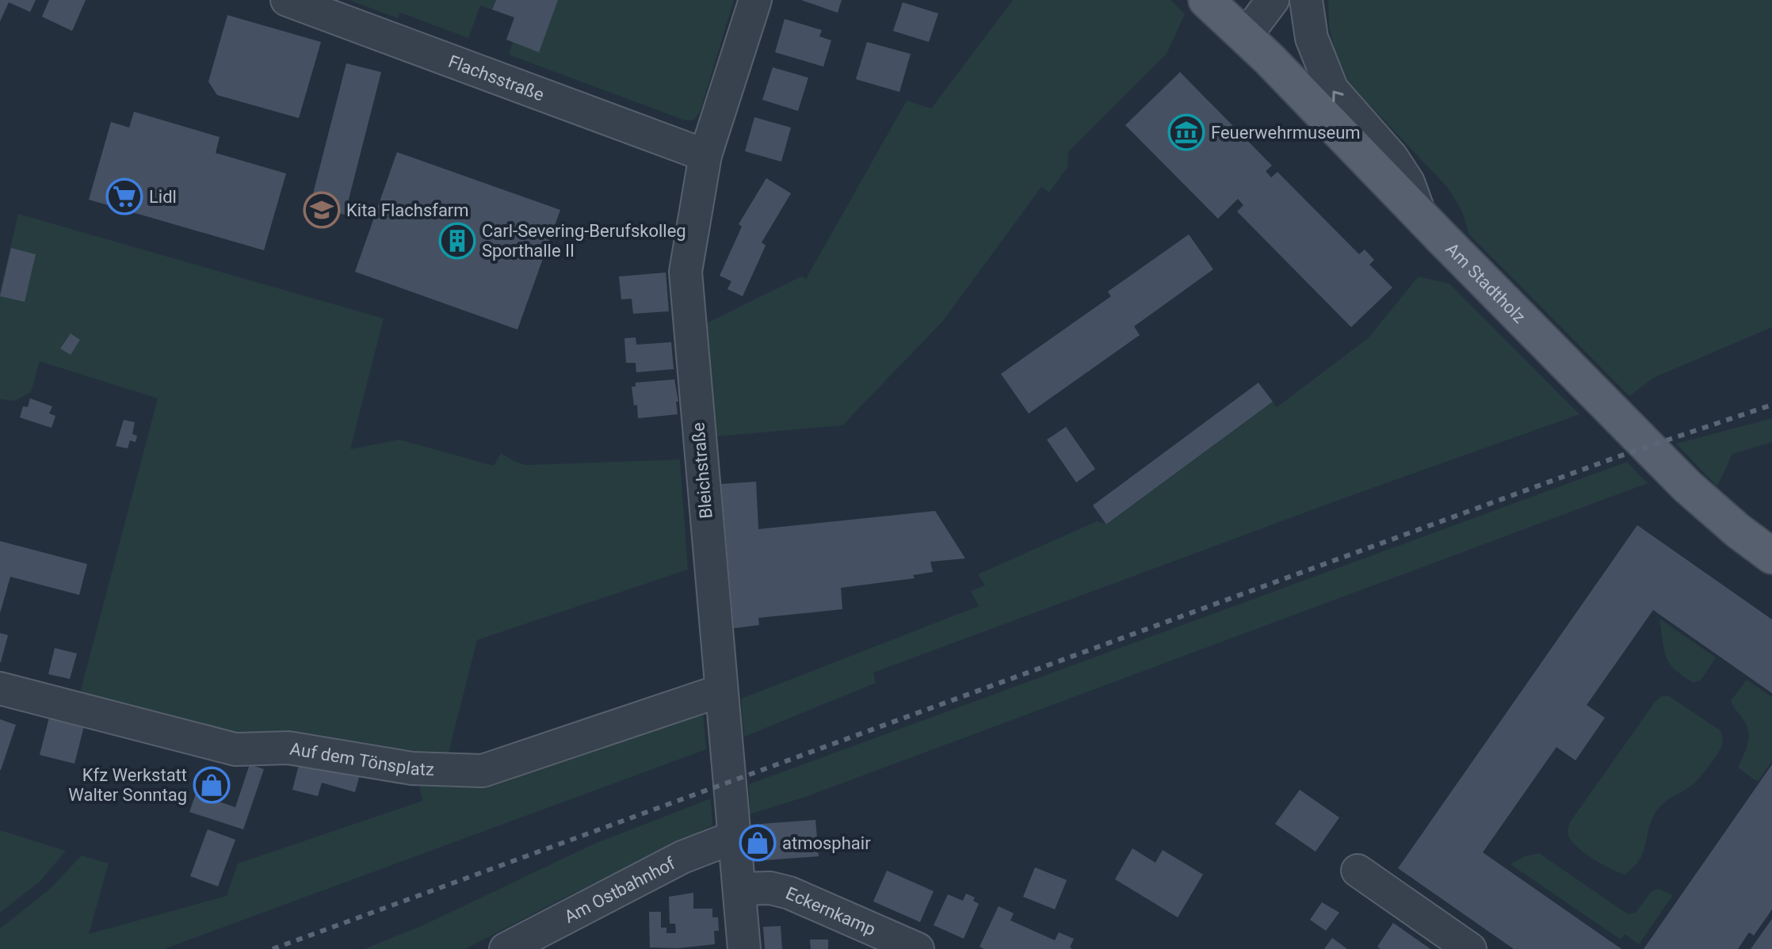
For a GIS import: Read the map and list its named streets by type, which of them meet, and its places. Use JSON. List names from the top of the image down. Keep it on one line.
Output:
{"streets":{"main road":["Am Stadtholz"],"street":["Flachsstraße","Bleichstraße","Auf dem Tönsplatz","Am Ostbahnhof","Eckernkamp"]},"crossings":[["Flachsstraße","Bleichstraße"],["Bleichstraße","Auf dem Tönsplatz"],["Bleichstraße","Am Ostbahnhof"],["Bleichstraße","Eckernkamp"]],"places":{"museum":["Feuerwehrmuseum"],"supermarket":["Lidl"],"school or university":["Kita Flachsfarm"],"building":["Carl-Severing-Berufskolleg Sporthalle II"],"shop":["Kfz Werkstatt Walter Sonntag","atmosphair"]}}
